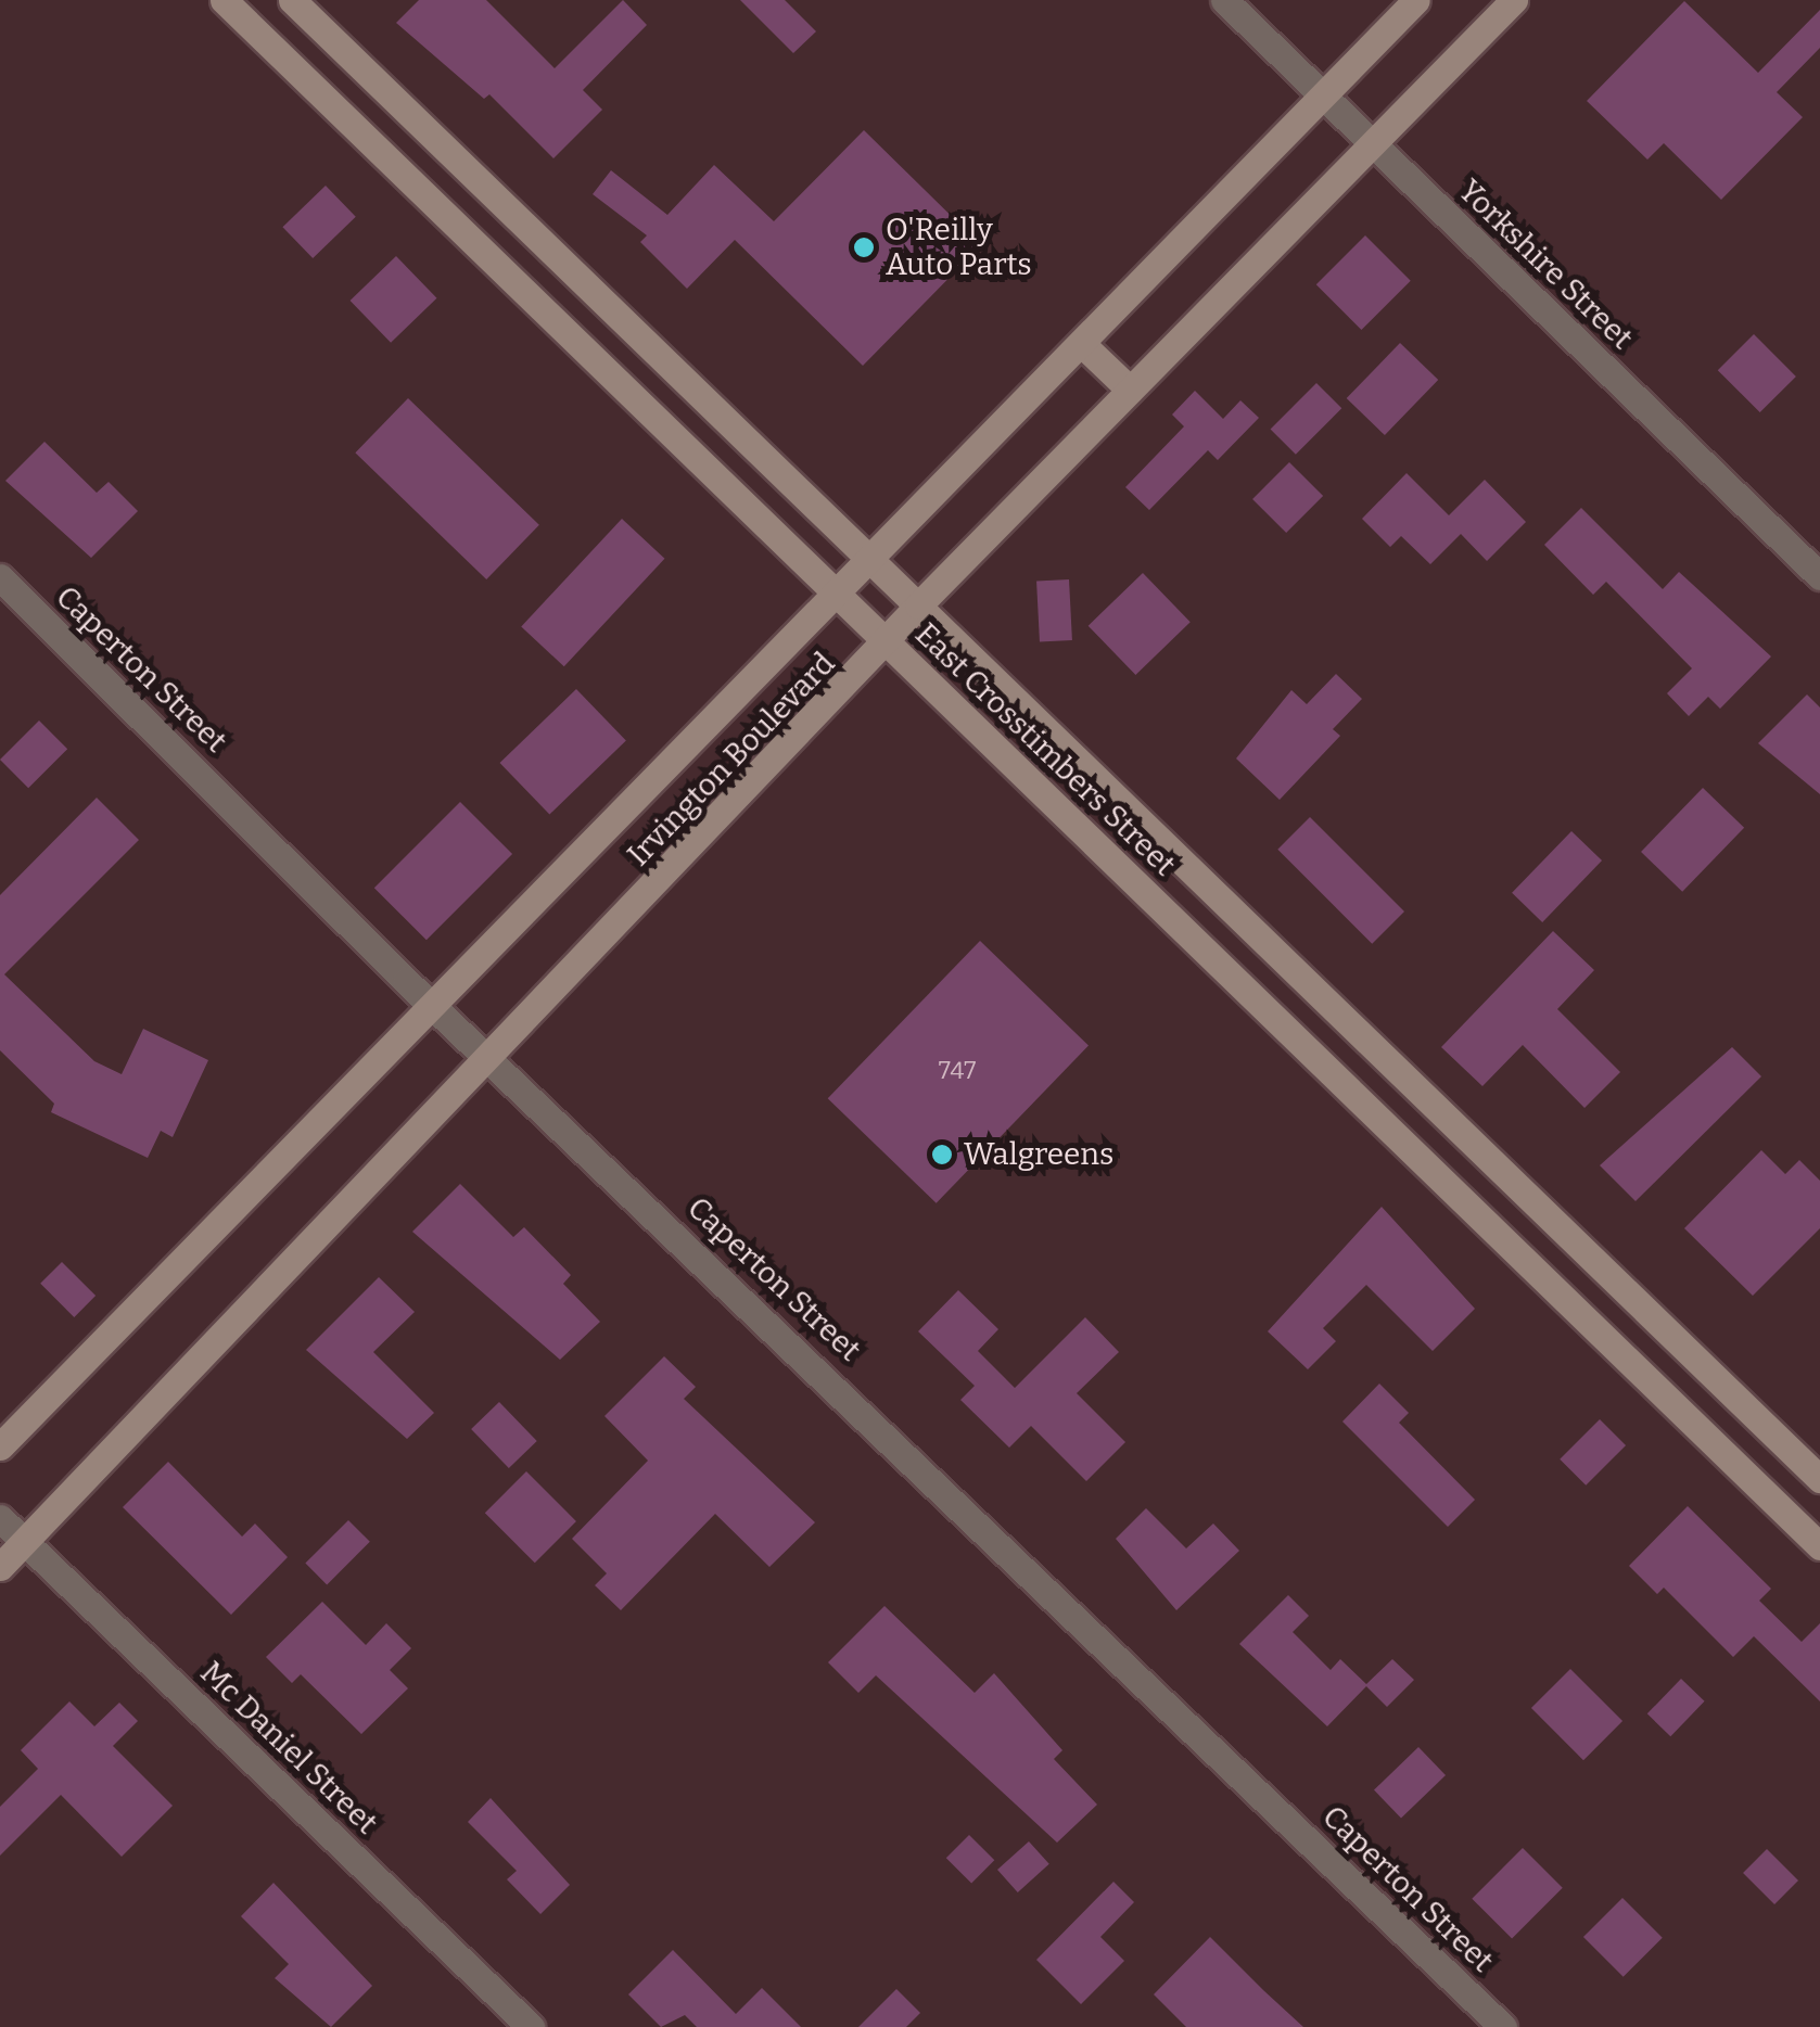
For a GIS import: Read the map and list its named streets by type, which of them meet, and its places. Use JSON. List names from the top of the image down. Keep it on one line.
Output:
{"streets":{"main road":["East Crosstimbers Street","Irvington Boulevard"],"street":["Yorkshire Street","Caperton Street","Mc Daniel Street"]},"crossings":[["Yorkshire Street","Irvington Boulevard"],["Caperton Street","Irvington Boulevard"],["East Crosstimbers Street","Irvington Boulevard"],["Irvington Boulevard","Mc Daniel Street"]],"places":["O'Reilly Auto Parts","Walgreens"],"house_numbers":["747"]}
